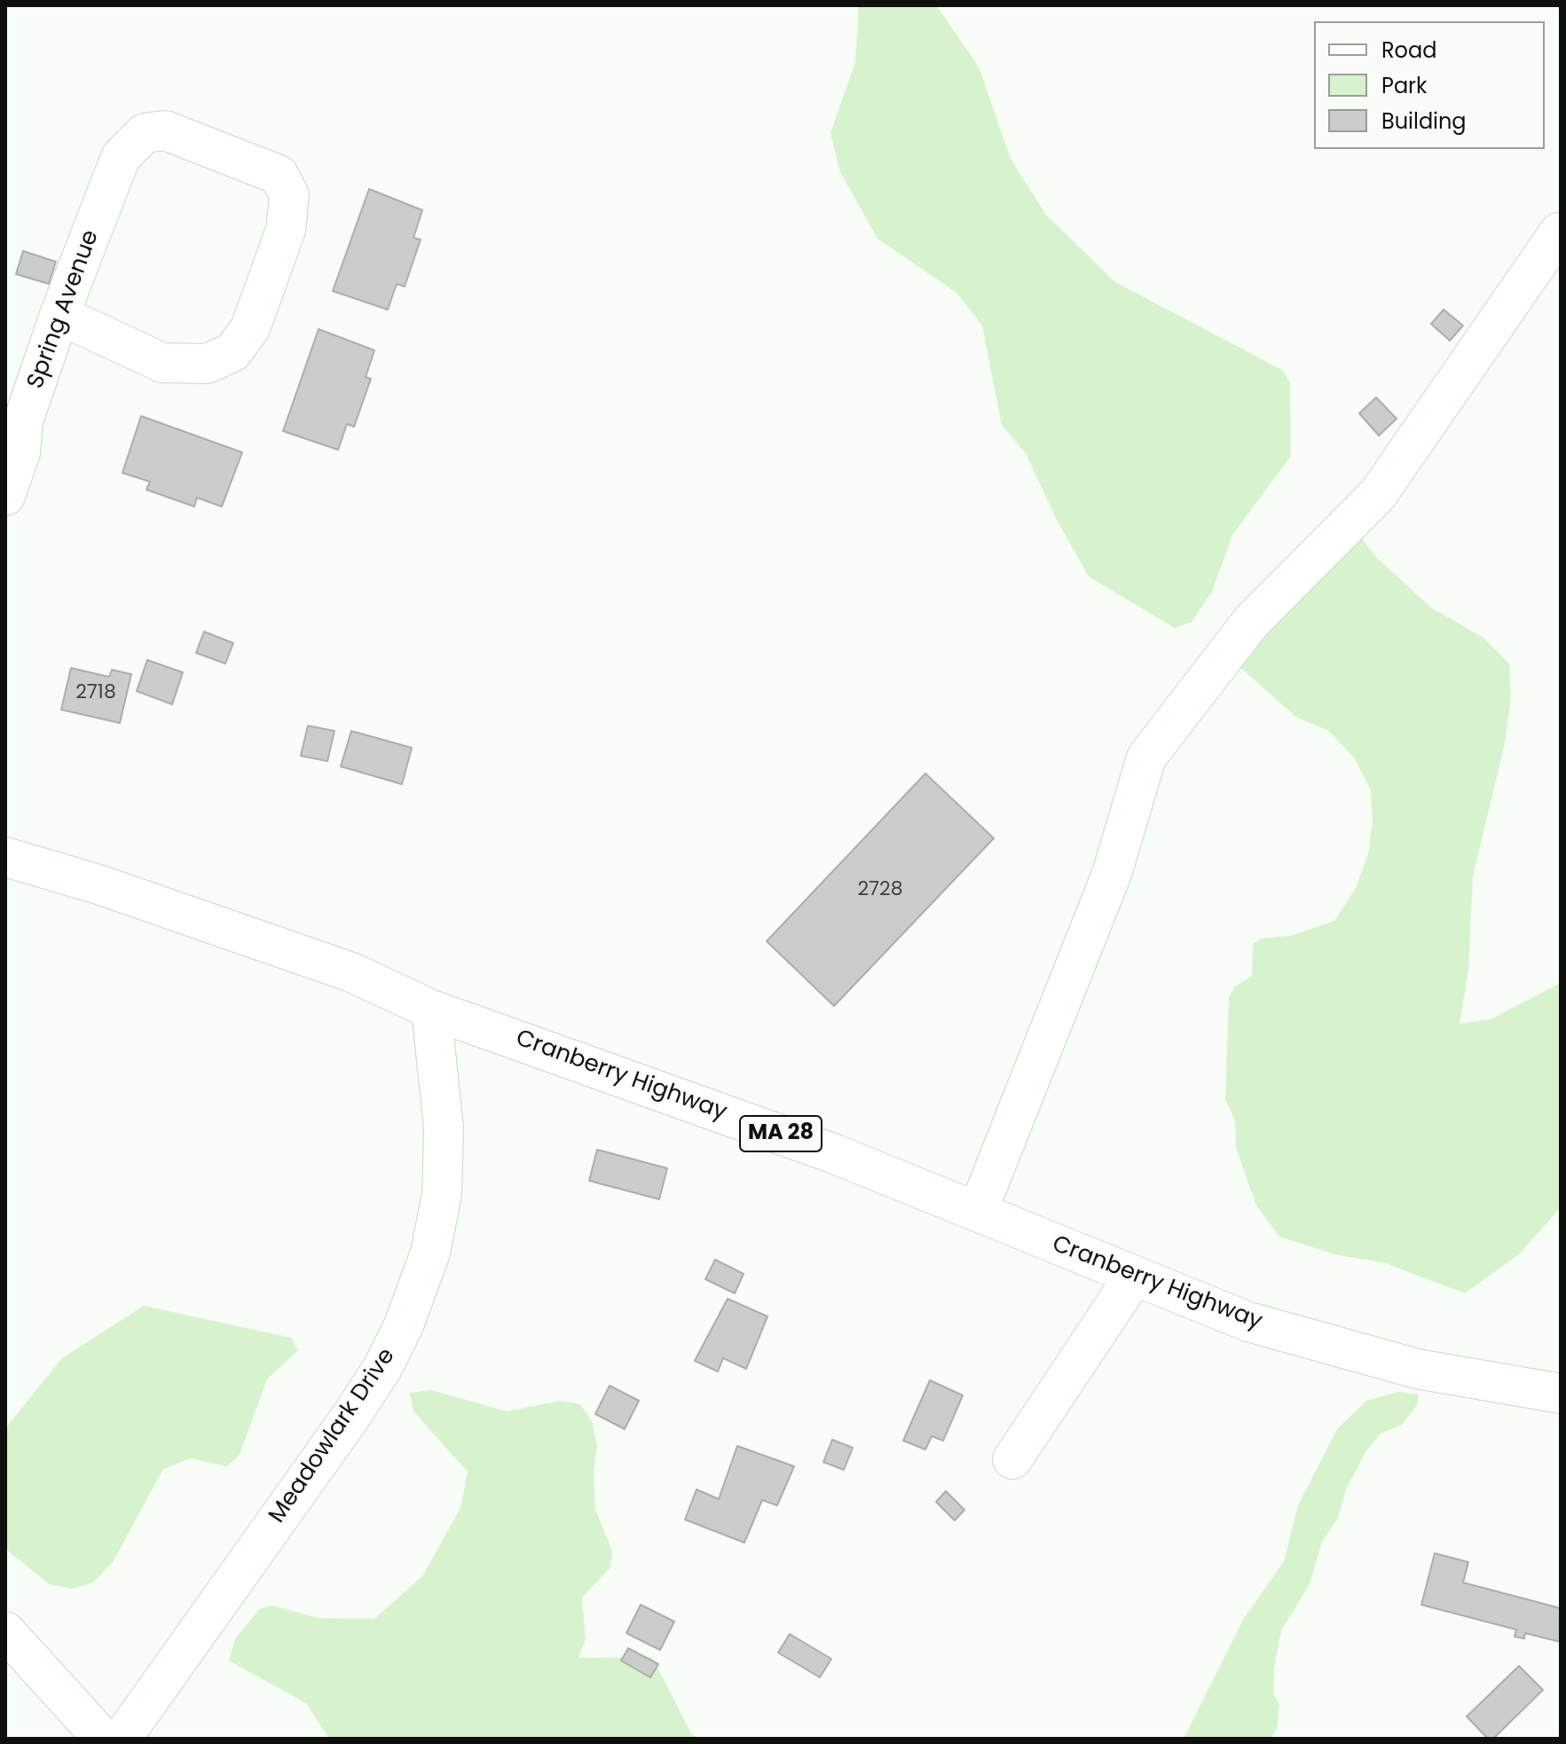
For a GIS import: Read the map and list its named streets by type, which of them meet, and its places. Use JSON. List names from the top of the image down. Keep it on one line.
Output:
{"streets":{"street":["Spring Avenue","Cranberry Highway","MA 28","Meadowlark Drive"]},"crossings":[["Cranberry Highway","Meadowlark Drive"]],"house_numbers":["2718","2728"],"legend":["Road","Park","Building"]}
